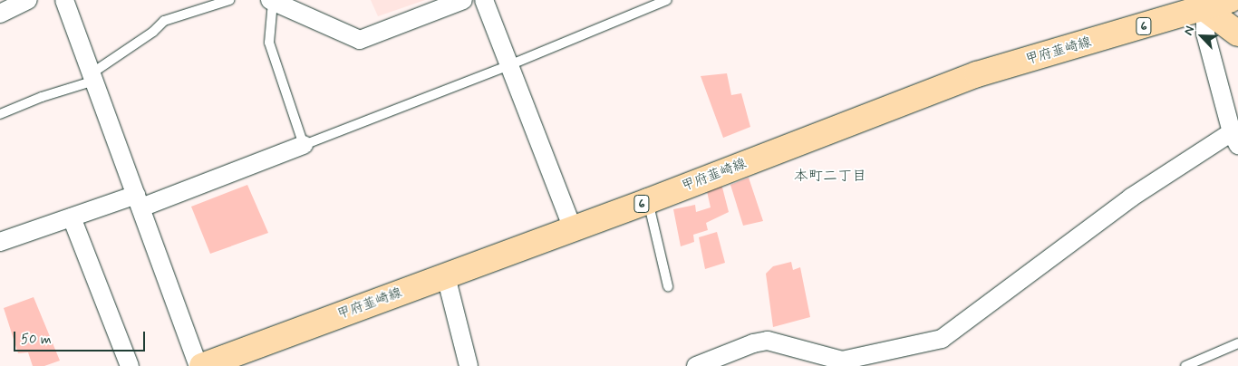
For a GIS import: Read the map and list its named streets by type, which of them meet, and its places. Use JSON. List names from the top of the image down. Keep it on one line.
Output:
{"streets":{"main road":["6","甲府韮崎線"]},"districts":["本町二丁目"],"scale_bar":"50 m","north":"top left"}
